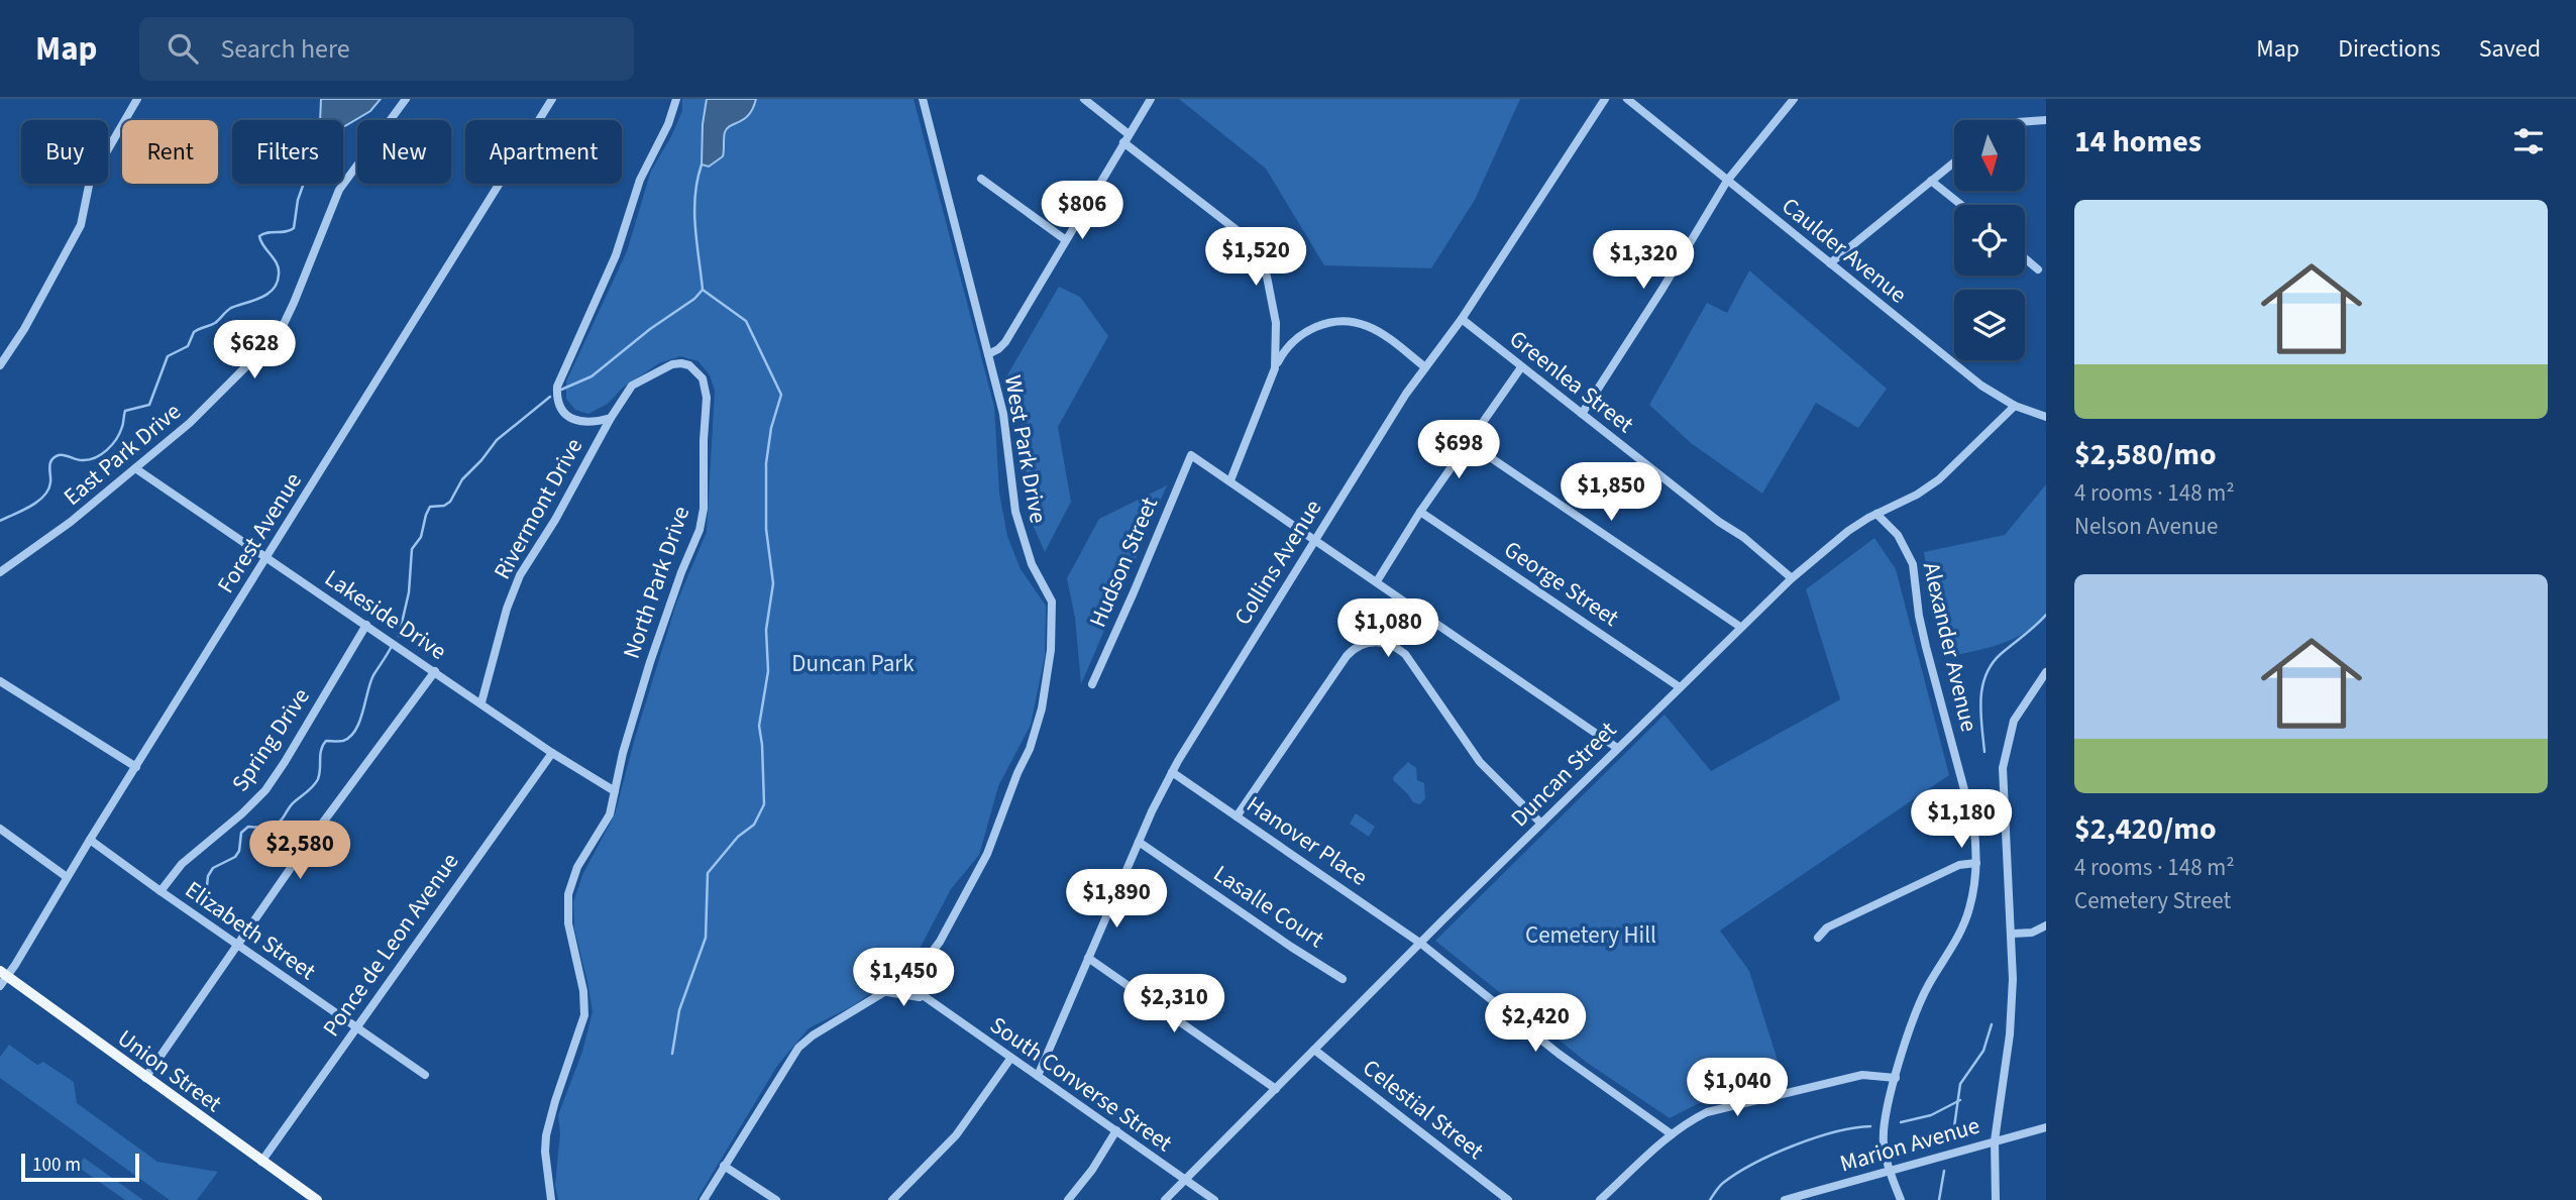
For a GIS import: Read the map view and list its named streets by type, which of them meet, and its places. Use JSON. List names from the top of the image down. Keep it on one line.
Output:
{"streets":{"main road":["Union Street"],"street":["Caulder Avenue","Greenlea Street","West Park Drive","East Park Drive","Rivermont Drive","Forest Avenue","Hudson Street","Collins Avenue","North Park Drive","George Street","Lakeside Drive","Alexander Avenue","Spring Drive","Duncan Street","Hanover Place","Lasalle Court","Elizabeth Street","Ponce de Leon Avenue","South Converse Street","Celestial Street","Marion Avenue"]},"crossings":[["Caulder Avenue","Duncan Street"],["Greenlea Street","Collins Avenue"],["Greenlea Street","Duncan Street"],["West Park Drive","South Converse Street"],["East Park Drive","Lakeside Drive"],["Rivermont Drive","North Park Drive"],["Rivermont Drive","Lakeside Drive"],["Forest Avenue","Lakeside Drive"],["Forest Avenue","Elizabeth Street"],["Forest Avenue","Union Street"],["Collins Avenue","Hanover Place"],["Collins Avenue","Lasalle Court"],["Collins Avenue","South Converse Street"],["North Park Drive","Lakeside Drive"],["George Street","Duncan Street"],["Lakeside Drive","Spring Drive"],["Lakeside Drive","Ponce de Leon Avenue"],["Alexander Avenue","Duncan Street"],["Alexander Avenue","Marion Avenue"],["Spring Drive","Elizabeth Street"],["Duncan Street","Hanover Place"],["Duncan Street","South Converse Street"],["Duncan Street","Celestial Street"],["Elizabeth Street","Ponce de Leon Avenue"],["Ponce de Leon Avenue","Union Street"]],"parks":["Duncan Park","Cemetery Hill"],"scale_bar":"100 m","north":"bottom","page":{"header":"Map","search":"Search here","nav":["Map","Directions","Saved"],"heading":"14 homes","chip":["Buy","Rent","Filters","New","Apartment"],"price":["$806","$1,520","$1,320","$628","$698","$1,850","$1,080","$1,180","$2,580","$1,890","$1,450","$2,310","$2,420","$1,040"],"list":[{"name":"$2,580/mo","note":"4 rooms · 148 m² · Nelson Avenue"},{"name":"$2,420/mo","note":"4 rooms · 148 m² · Cemetery Street"}],"scale":"100 m"}}
